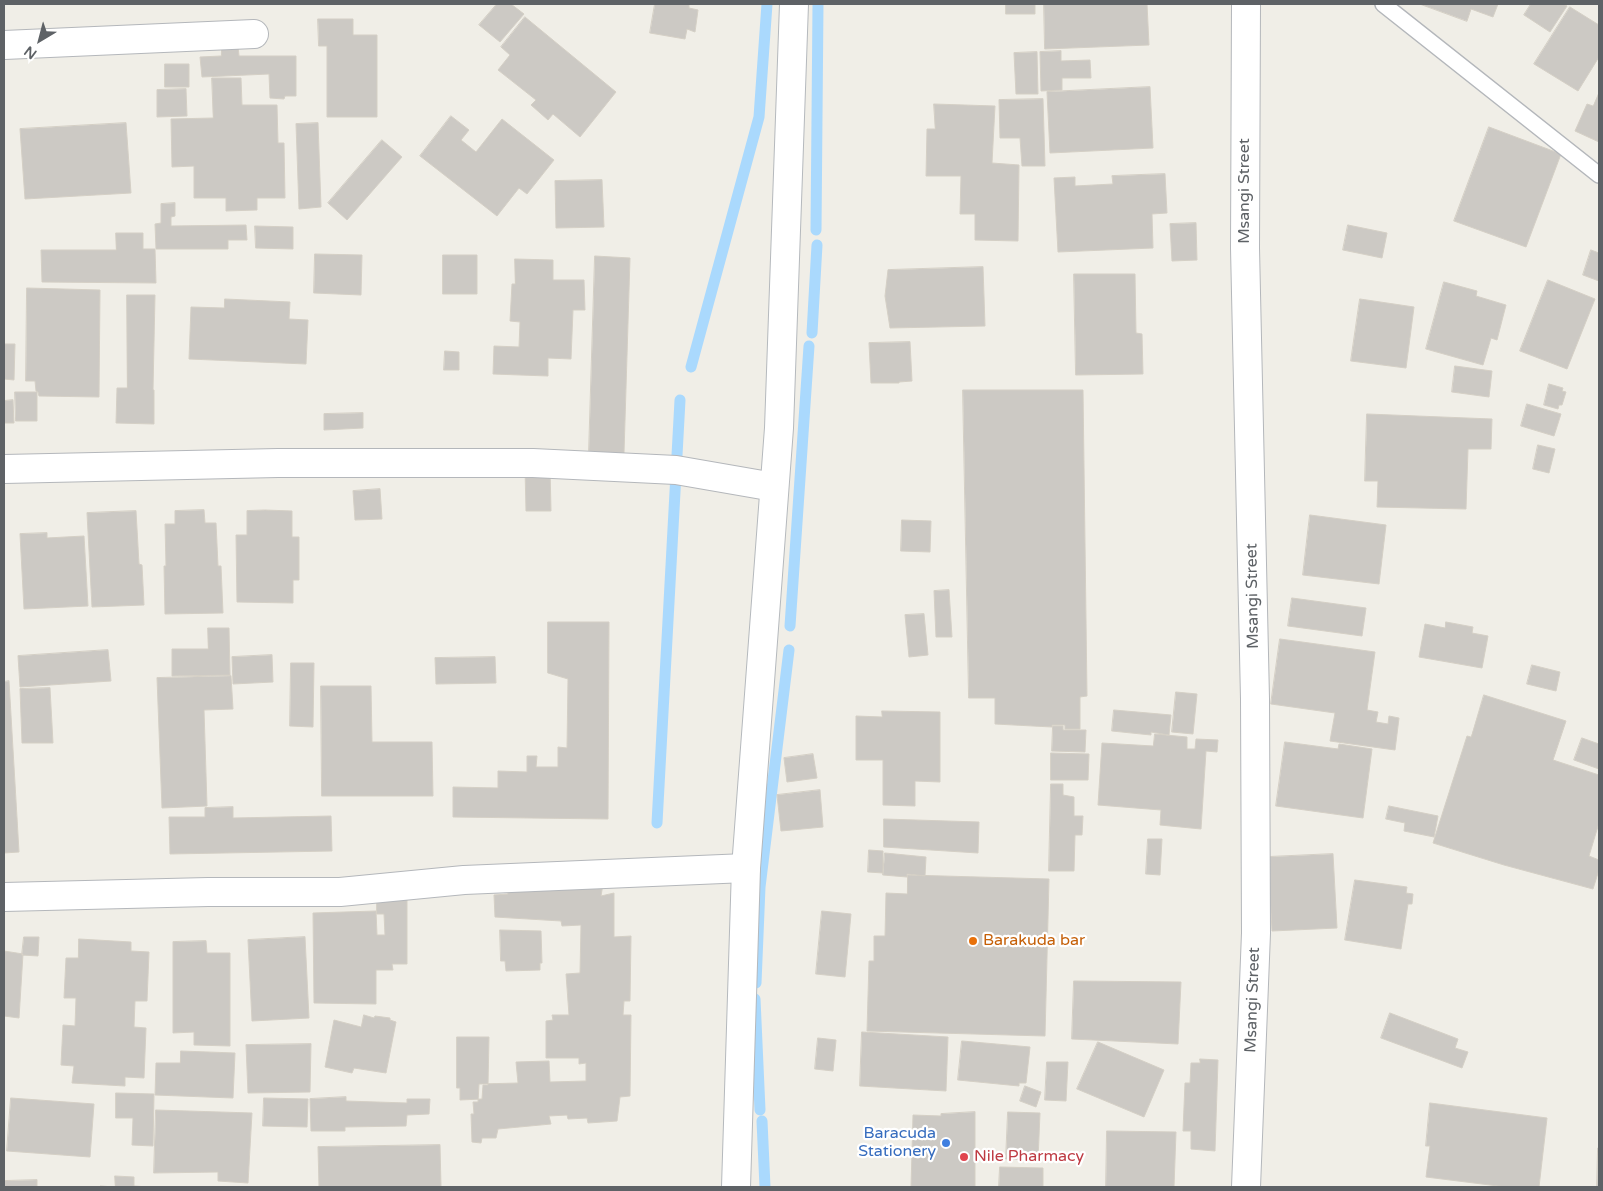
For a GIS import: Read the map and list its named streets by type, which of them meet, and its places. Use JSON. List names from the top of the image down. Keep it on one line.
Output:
{"streets":{"street":["Msangi Street"]},"places":["Barakuda bar","Baracuda Stationery","Nile Pharmacy"],"north":"bottom left"}
